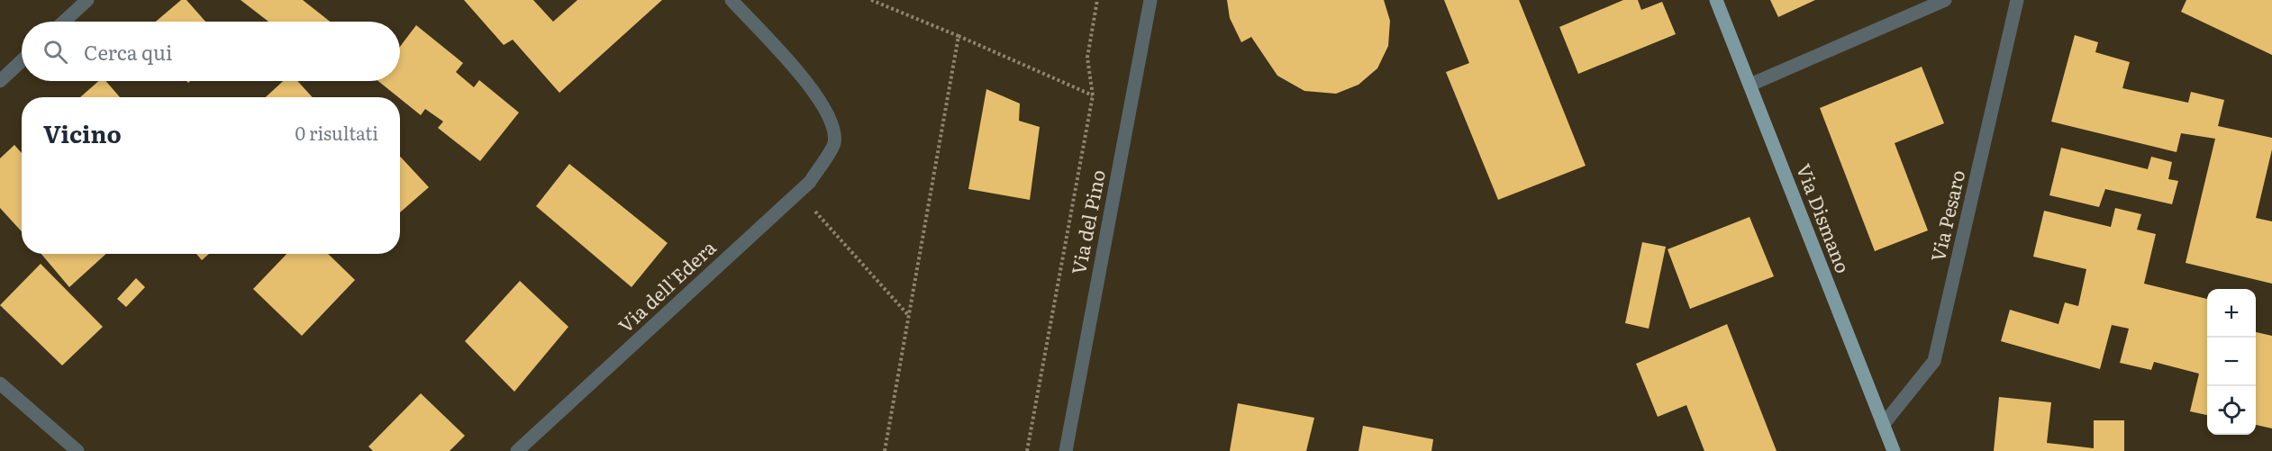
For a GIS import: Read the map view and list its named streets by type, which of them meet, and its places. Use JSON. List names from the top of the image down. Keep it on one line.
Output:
{"streets":{"main road":["Via Dismano"],"street":["Via Pesaro","Via del Pino","Via dell'Edera"]},"crossings":[["Via Pesaro","Via Dismano"]],"page":{"search":"Cerca qui","heading":["Vicino","0 risultati"],"map_buttons":["+","−"]}}
